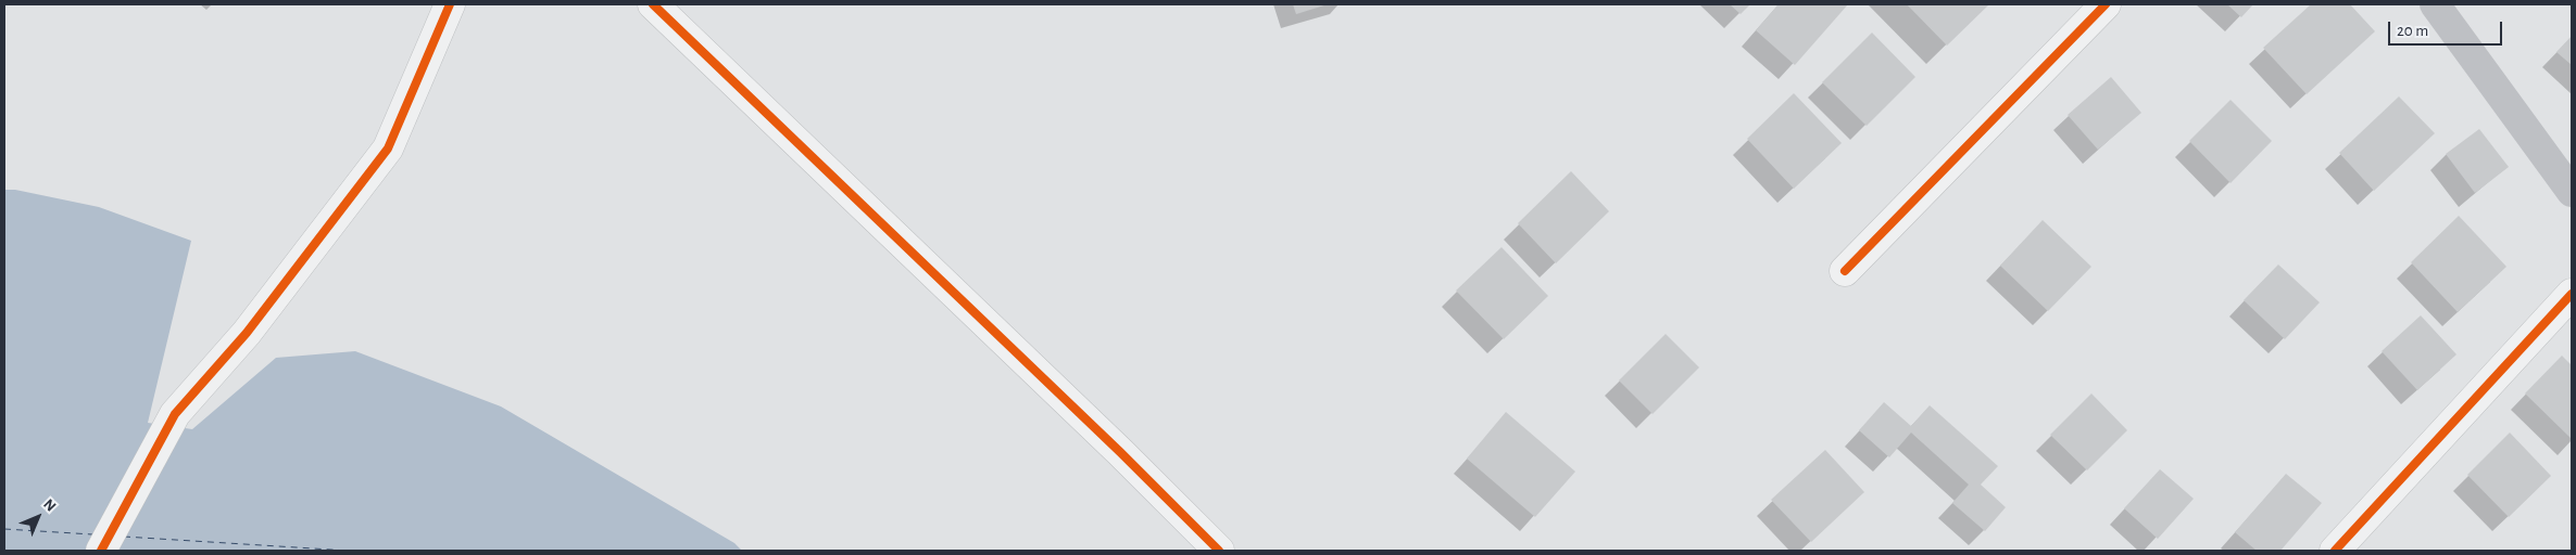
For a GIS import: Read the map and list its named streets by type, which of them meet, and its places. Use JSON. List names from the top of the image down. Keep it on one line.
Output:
{"scale_bar":"20 m","north":"top right"}
